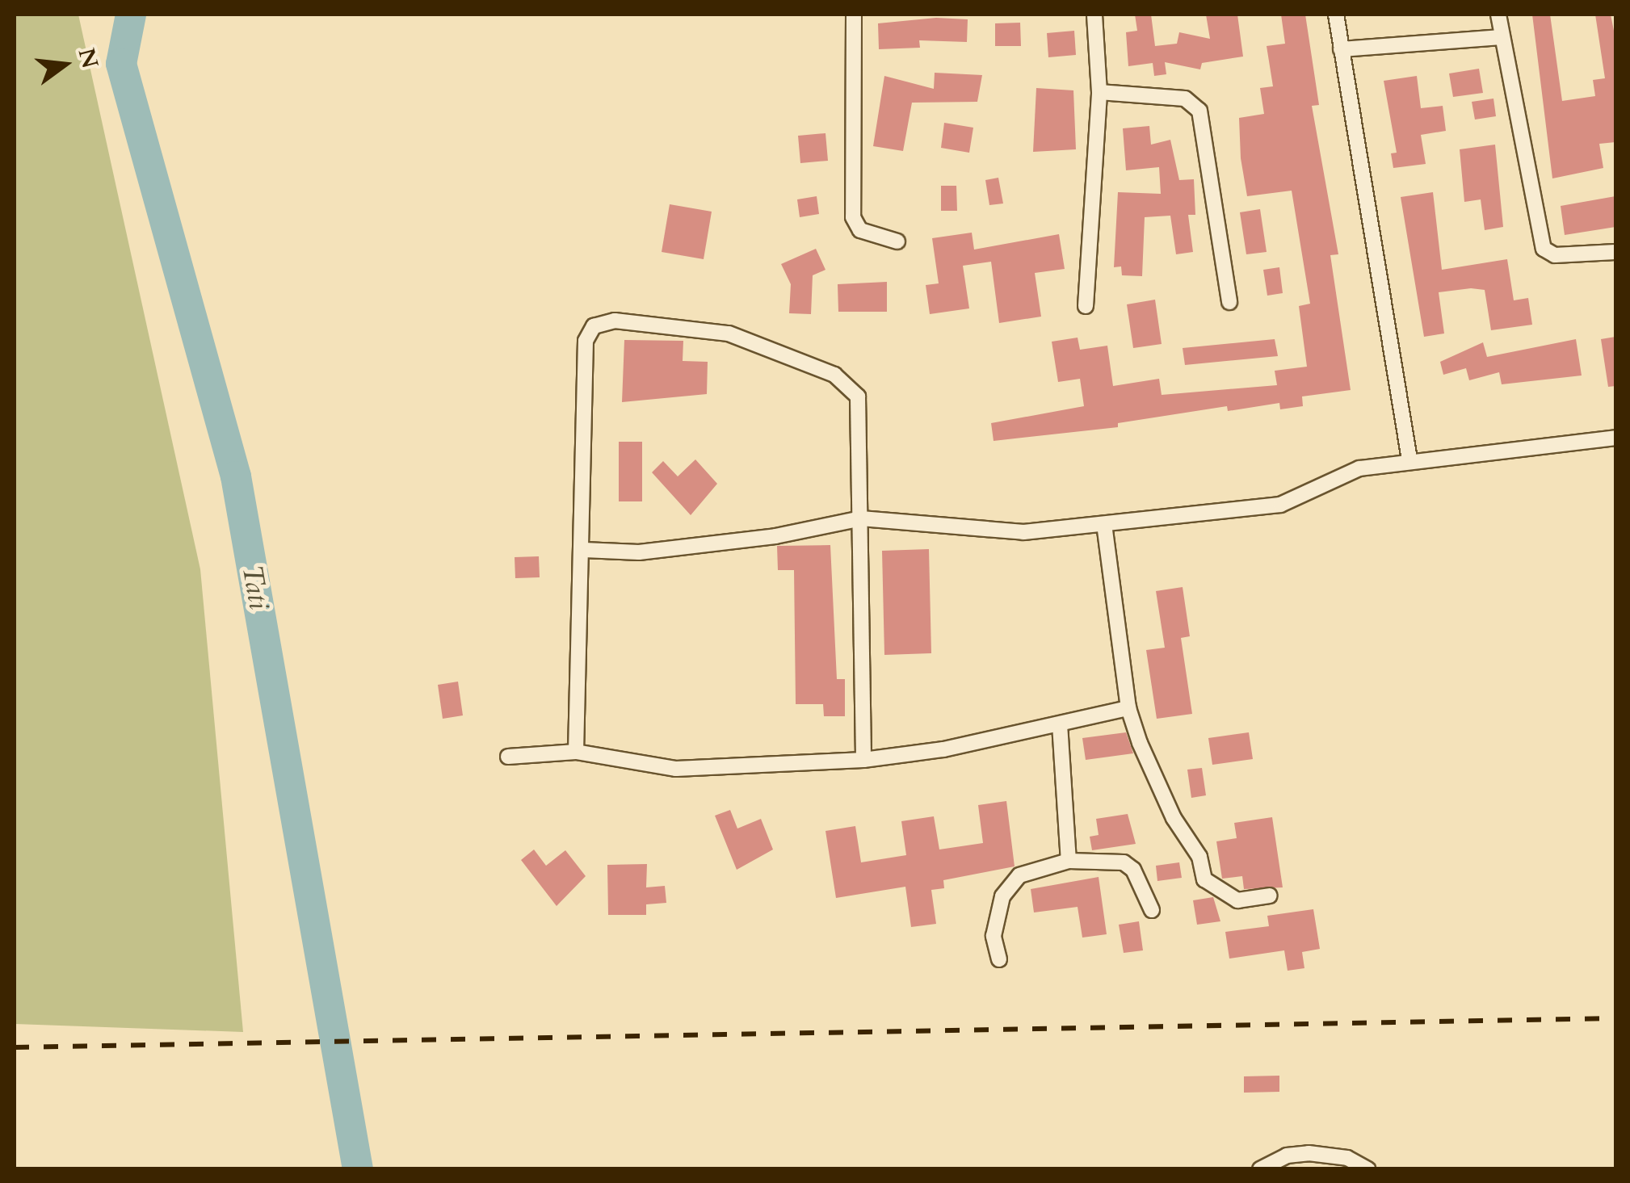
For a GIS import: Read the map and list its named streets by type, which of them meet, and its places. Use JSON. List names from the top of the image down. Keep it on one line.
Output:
{"water":["Tati"],"north":"right"}
